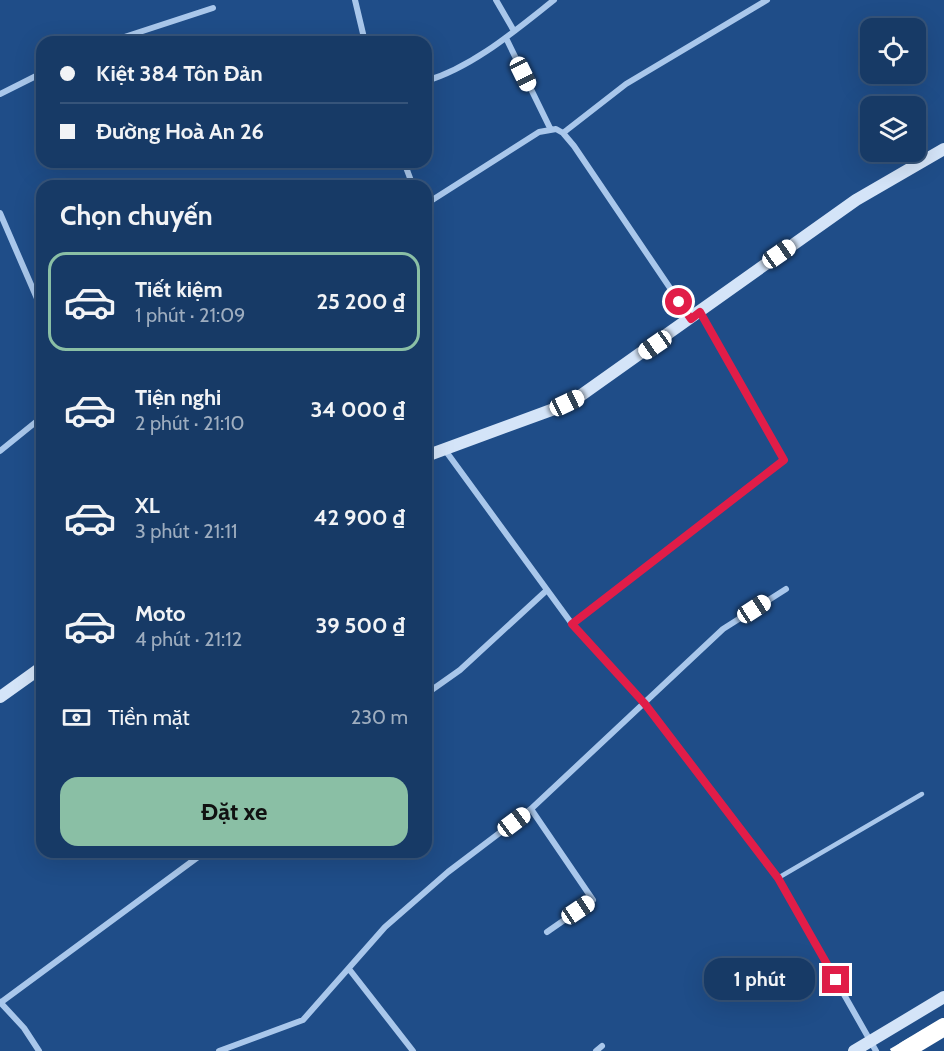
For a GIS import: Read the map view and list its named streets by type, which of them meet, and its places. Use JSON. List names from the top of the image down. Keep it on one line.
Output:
{"page":{"banner":["Kiệt 384 Tôn Đản","Đường Hoà An 26"],"heading":"Chọn chuyến","list":[{"name":"Tiết kiệm","note":"1 phút · 21:09","value":"25 200 ₫"},{"name":"Tiện nghi","note":"2 phút · 21:10","value":"34 000 ₫"},{"name":"XL","note":"3 phút · 21:11","value":"42 900 ₫"},{"name":"Moto","note":"4 phút · 21:12","value":"39 500 ₫"}],"pay":["Tiền mặt","230 m"],"buttons":"Đặt xe","bubble":"1 phút"}}
